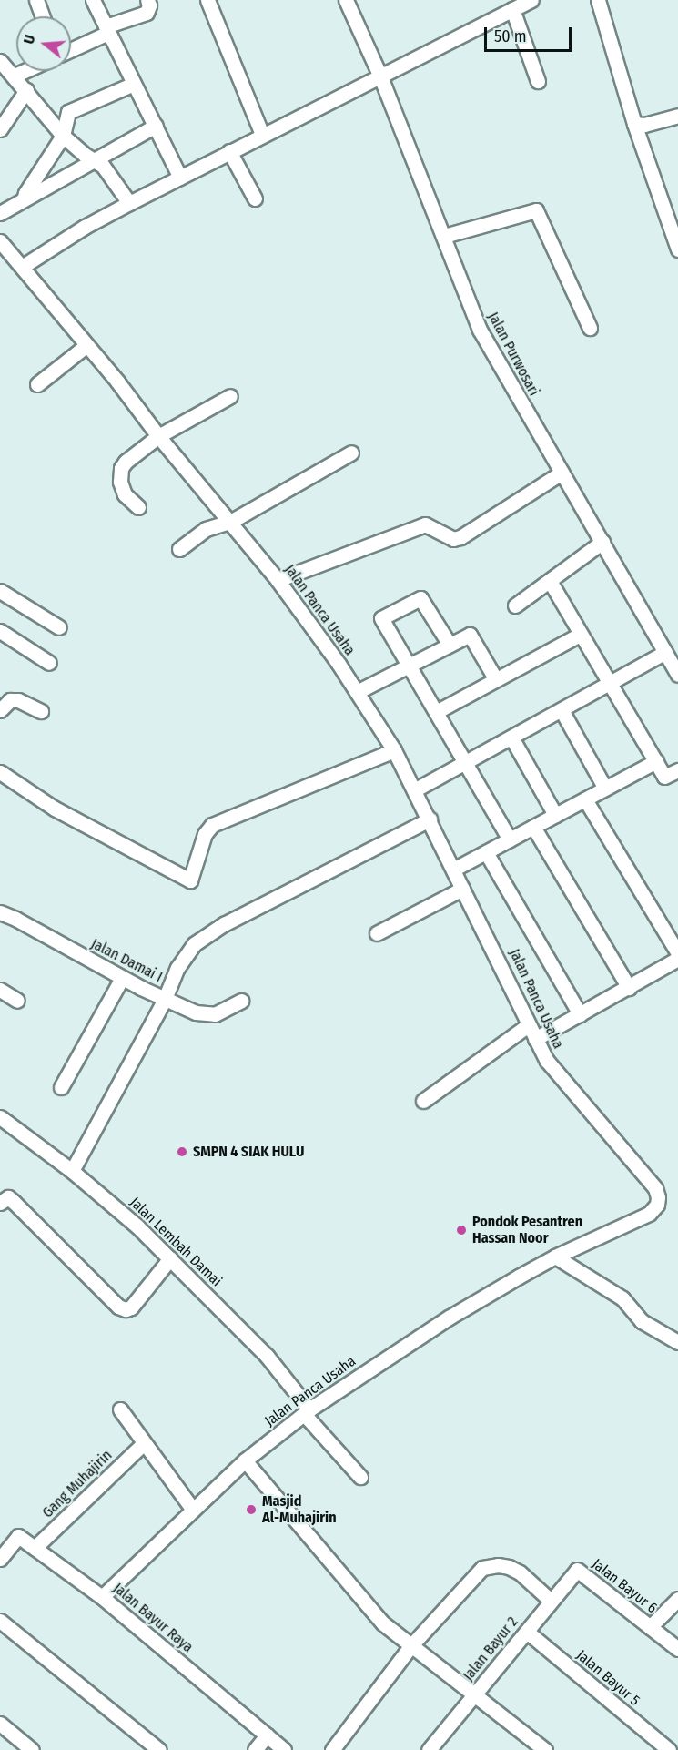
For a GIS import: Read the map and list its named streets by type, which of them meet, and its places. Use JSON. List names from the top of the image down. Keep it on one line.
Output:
{"streets":{"street":["Jalan Purwosari","Jalan Panca Usaha","Jalan Damai I","Jalan Lembah Damai","Gang Muhajirin","Jalan Bayur 6","Jalan Bayur Raya","Jalan Bayur 2","Jalan Bayur 5"]},"crossings":[["Jalan Panca Usaha","Jalan Lembah Damai"],["Jalan Panca Usaha","Jalan Bayur Raya"],["Gang Muhajirin","Jalan Bayur Raya"],["Jalan Bayur 6","Jalan Bayur 2"],["Jalan Bayur 2","Jalan Bayur 5"]],"places":["SMPN 4 SIAK HULU","Pondok Pesantren Hassan Noor","Masjid Al-Muhajirin"],"scale_bar":"50 m","north":"left"}
